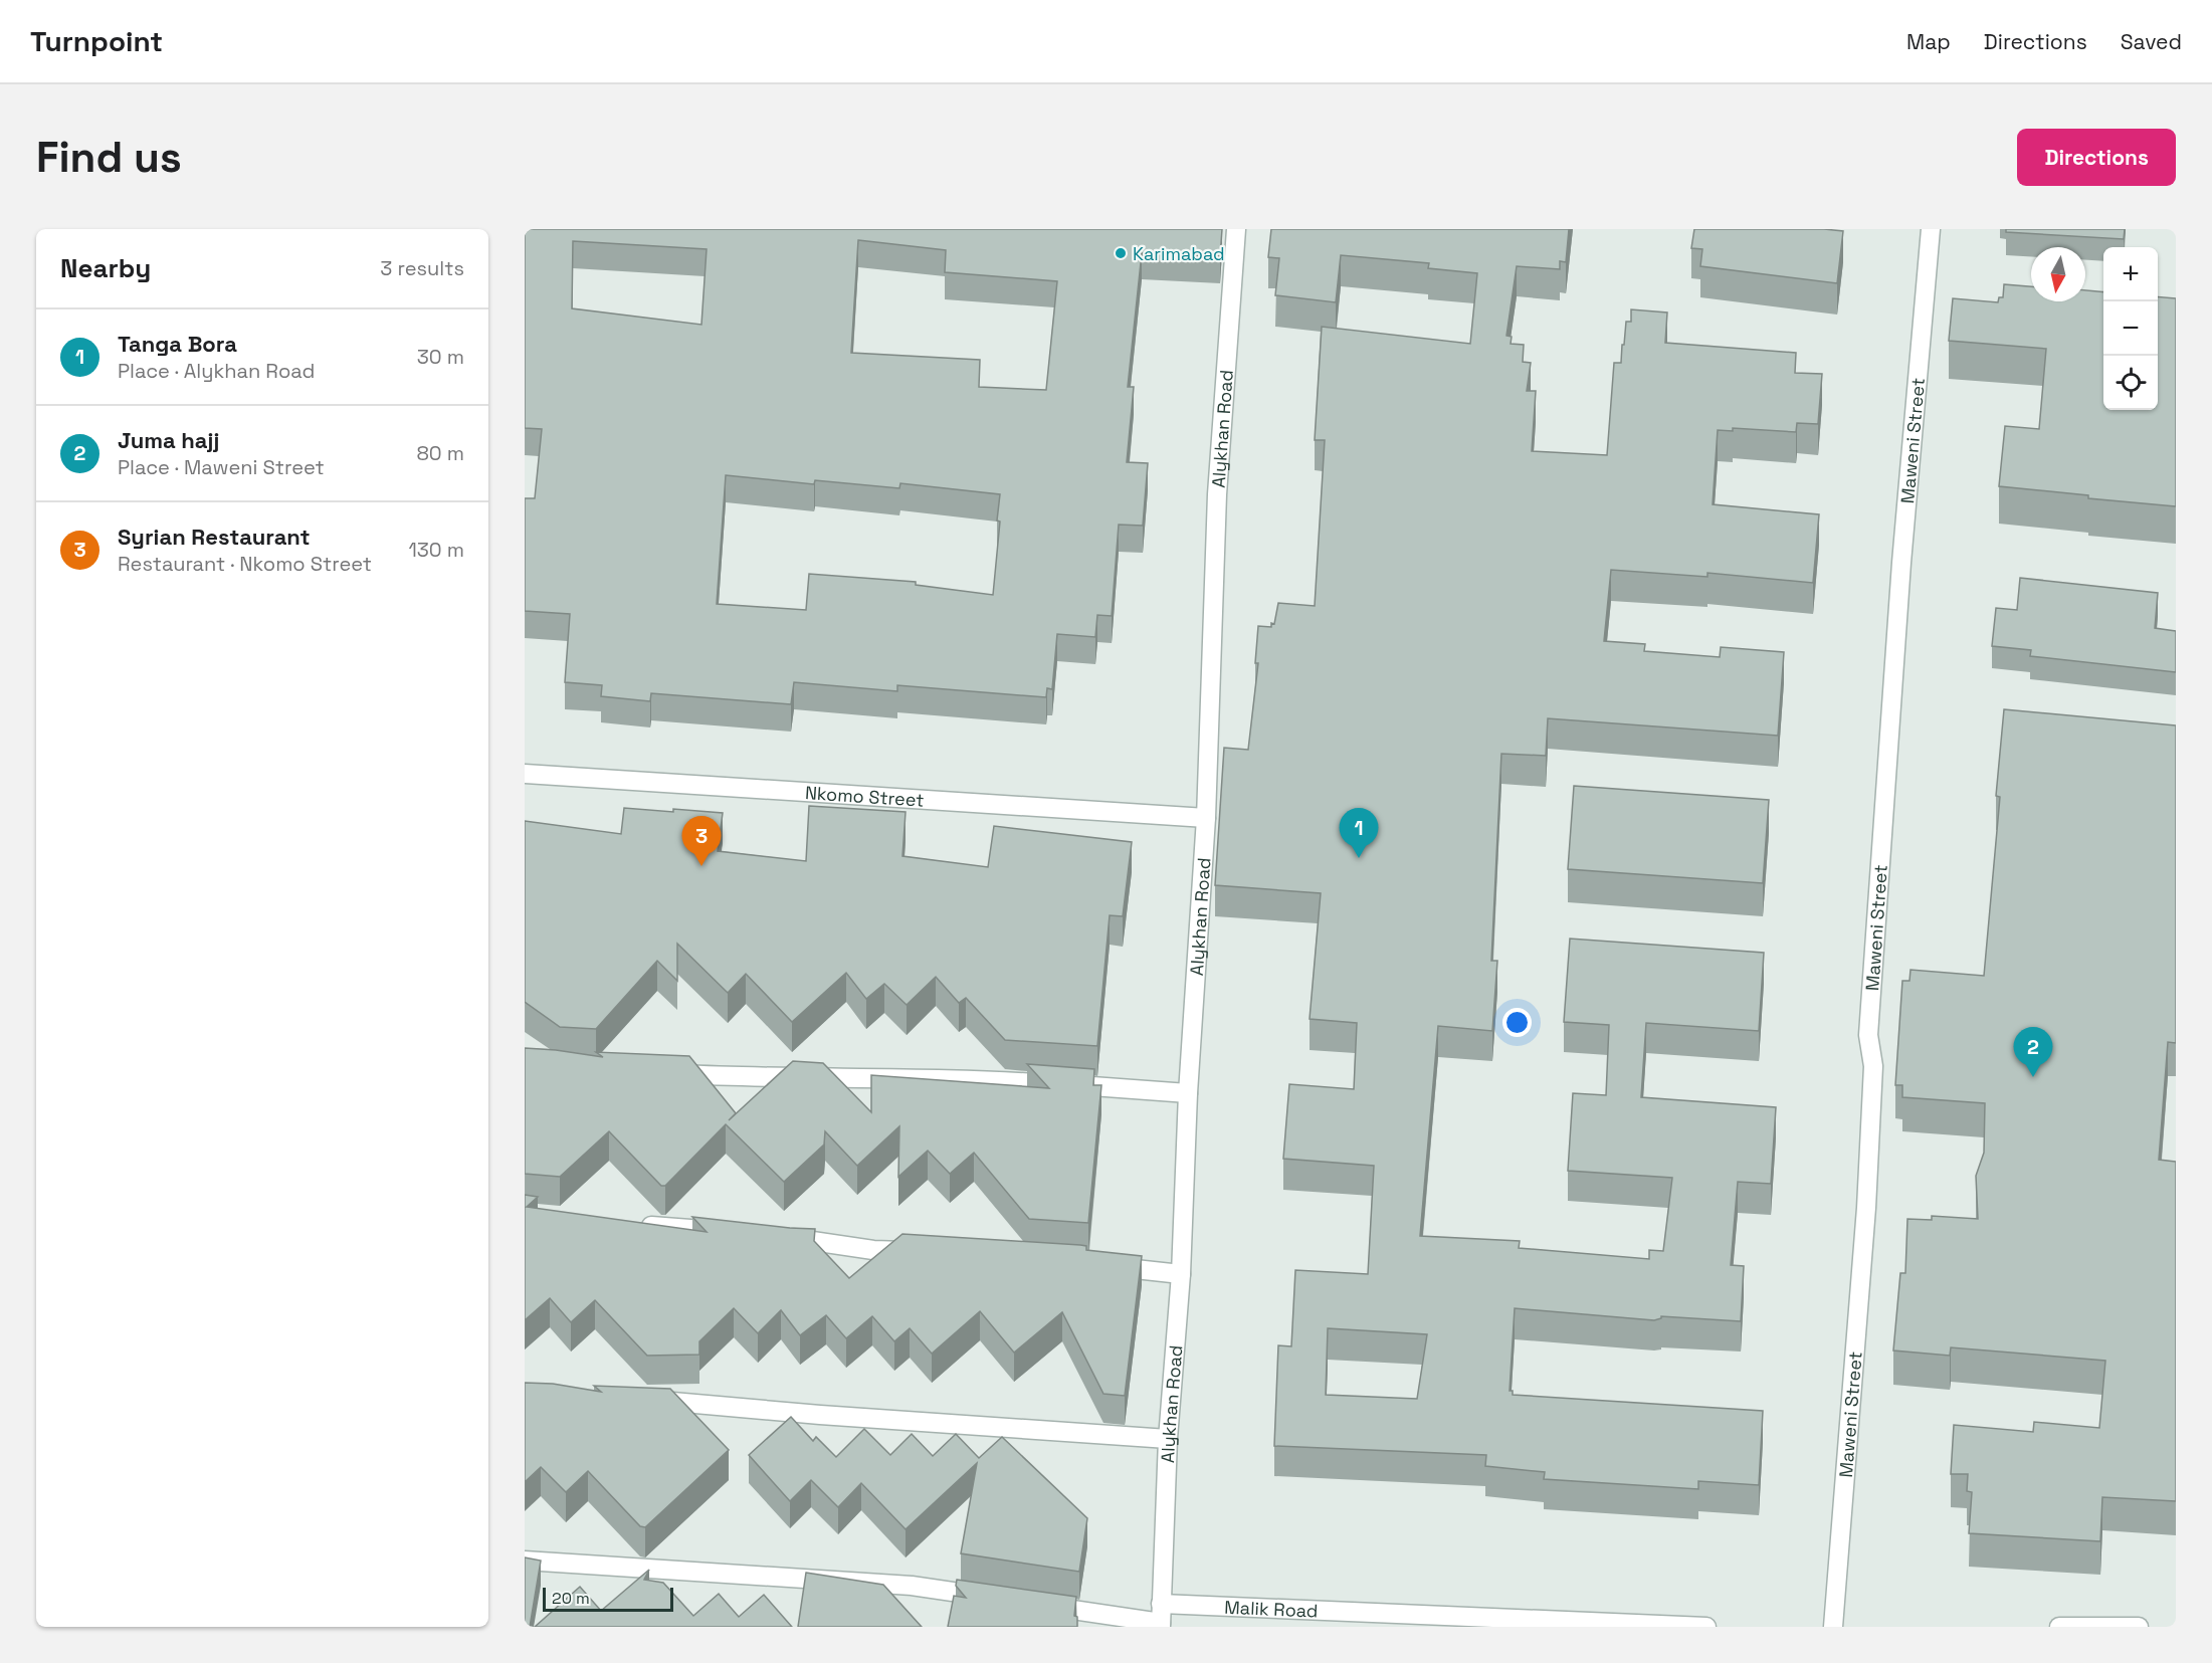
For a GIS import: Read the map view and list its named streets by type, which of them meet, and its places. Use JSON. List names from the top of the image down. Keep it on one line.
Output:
{"streets":{"street":["Alykhan Road","Maweni Street","Nkomo Street","Malik Road"]},"crossings":[["Alykhan Road","Nkomo Street"],["Alykhan Road","Malik Road"]],"places":["Karimabad"],"scale_bar":"20 m","north":"bottom","page":{"header":"Turnpoint","nav":["Map","Directions","Saved"],"buttons":"Directions","title":"Find us","heading":["Nearby","3 results"],"map_buttons":["+","−"],"list":[{"mark":"1","name":"Tanga Bora","note":"Place · Alykhan Road","value":"30 m"},{"mark":"2","name":"Juma hajj","note":"Place · Maweni Street","value":"80 m"},{"mark":"3","name":"Syrian Restaurant","note":"Restaurant · Nkomo Street","value":"130 m"}],"pins":["1","3","2"],"scale":"20 m"}}
